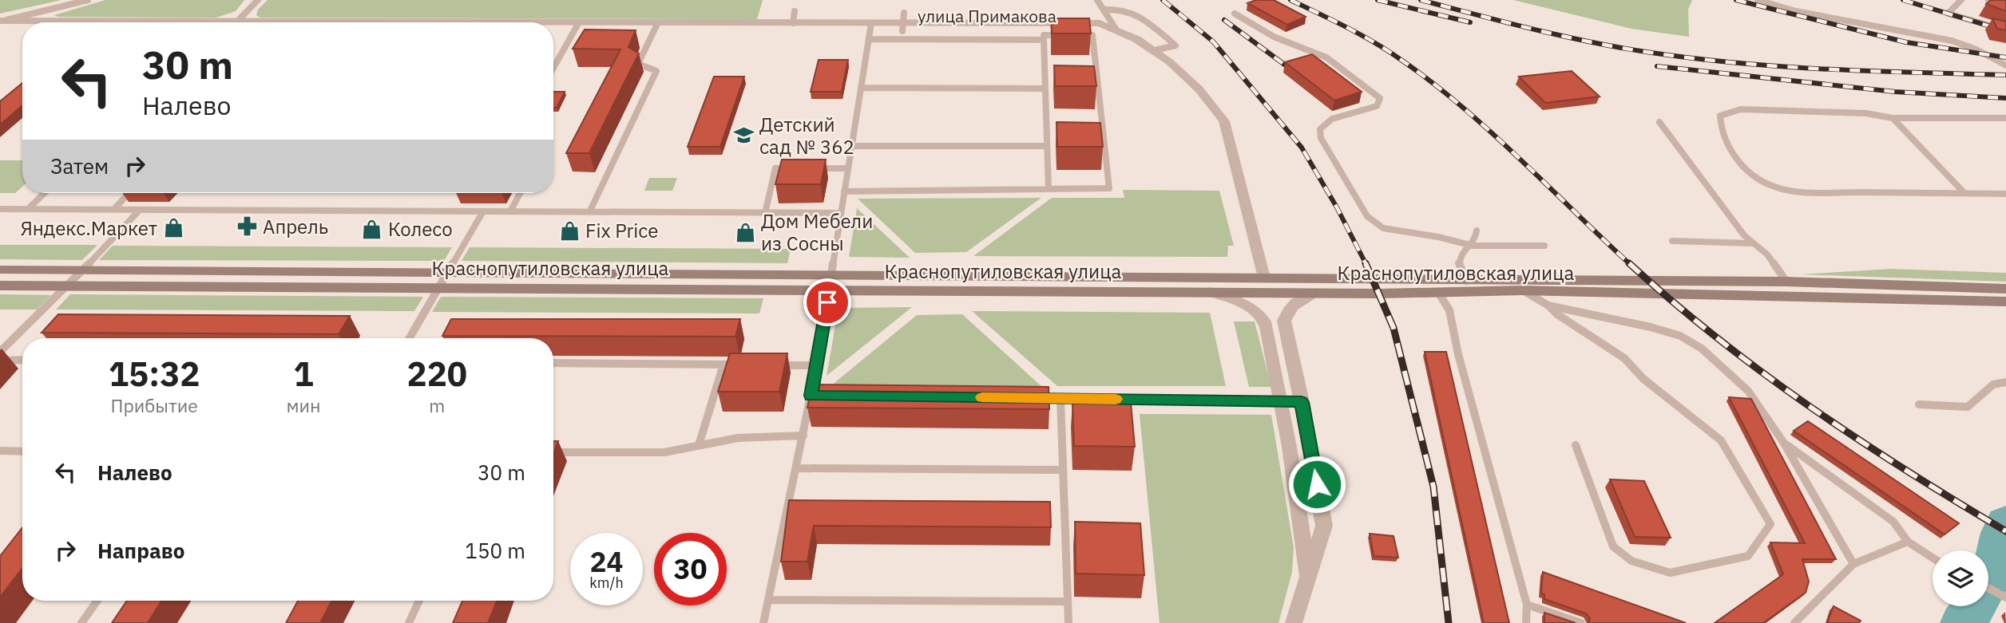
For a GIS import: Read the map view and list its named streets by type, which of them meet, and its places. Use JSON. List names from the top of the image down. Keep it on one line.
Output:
{"streets":{"main road":["Краснопутиловская улица"],"street":["улица Примакова"]},"places":{"school or university":["Детский сад № 362"],"pharmacy":["Апрель"],"shop":["Яндекс.Маркет","Колесо","Fix Price","Дом Мебели из Сосны"]},"page":{"turn":["30 m","Налево"],"then":"Затем","eta":["15:32","Прибытие","1","мин","220","m"],"list":[{"name":"Налево","value":"30 m"},{"name":"Направо","value":"150 m"}],"speed":"24 km/h","limit":"30"}}
